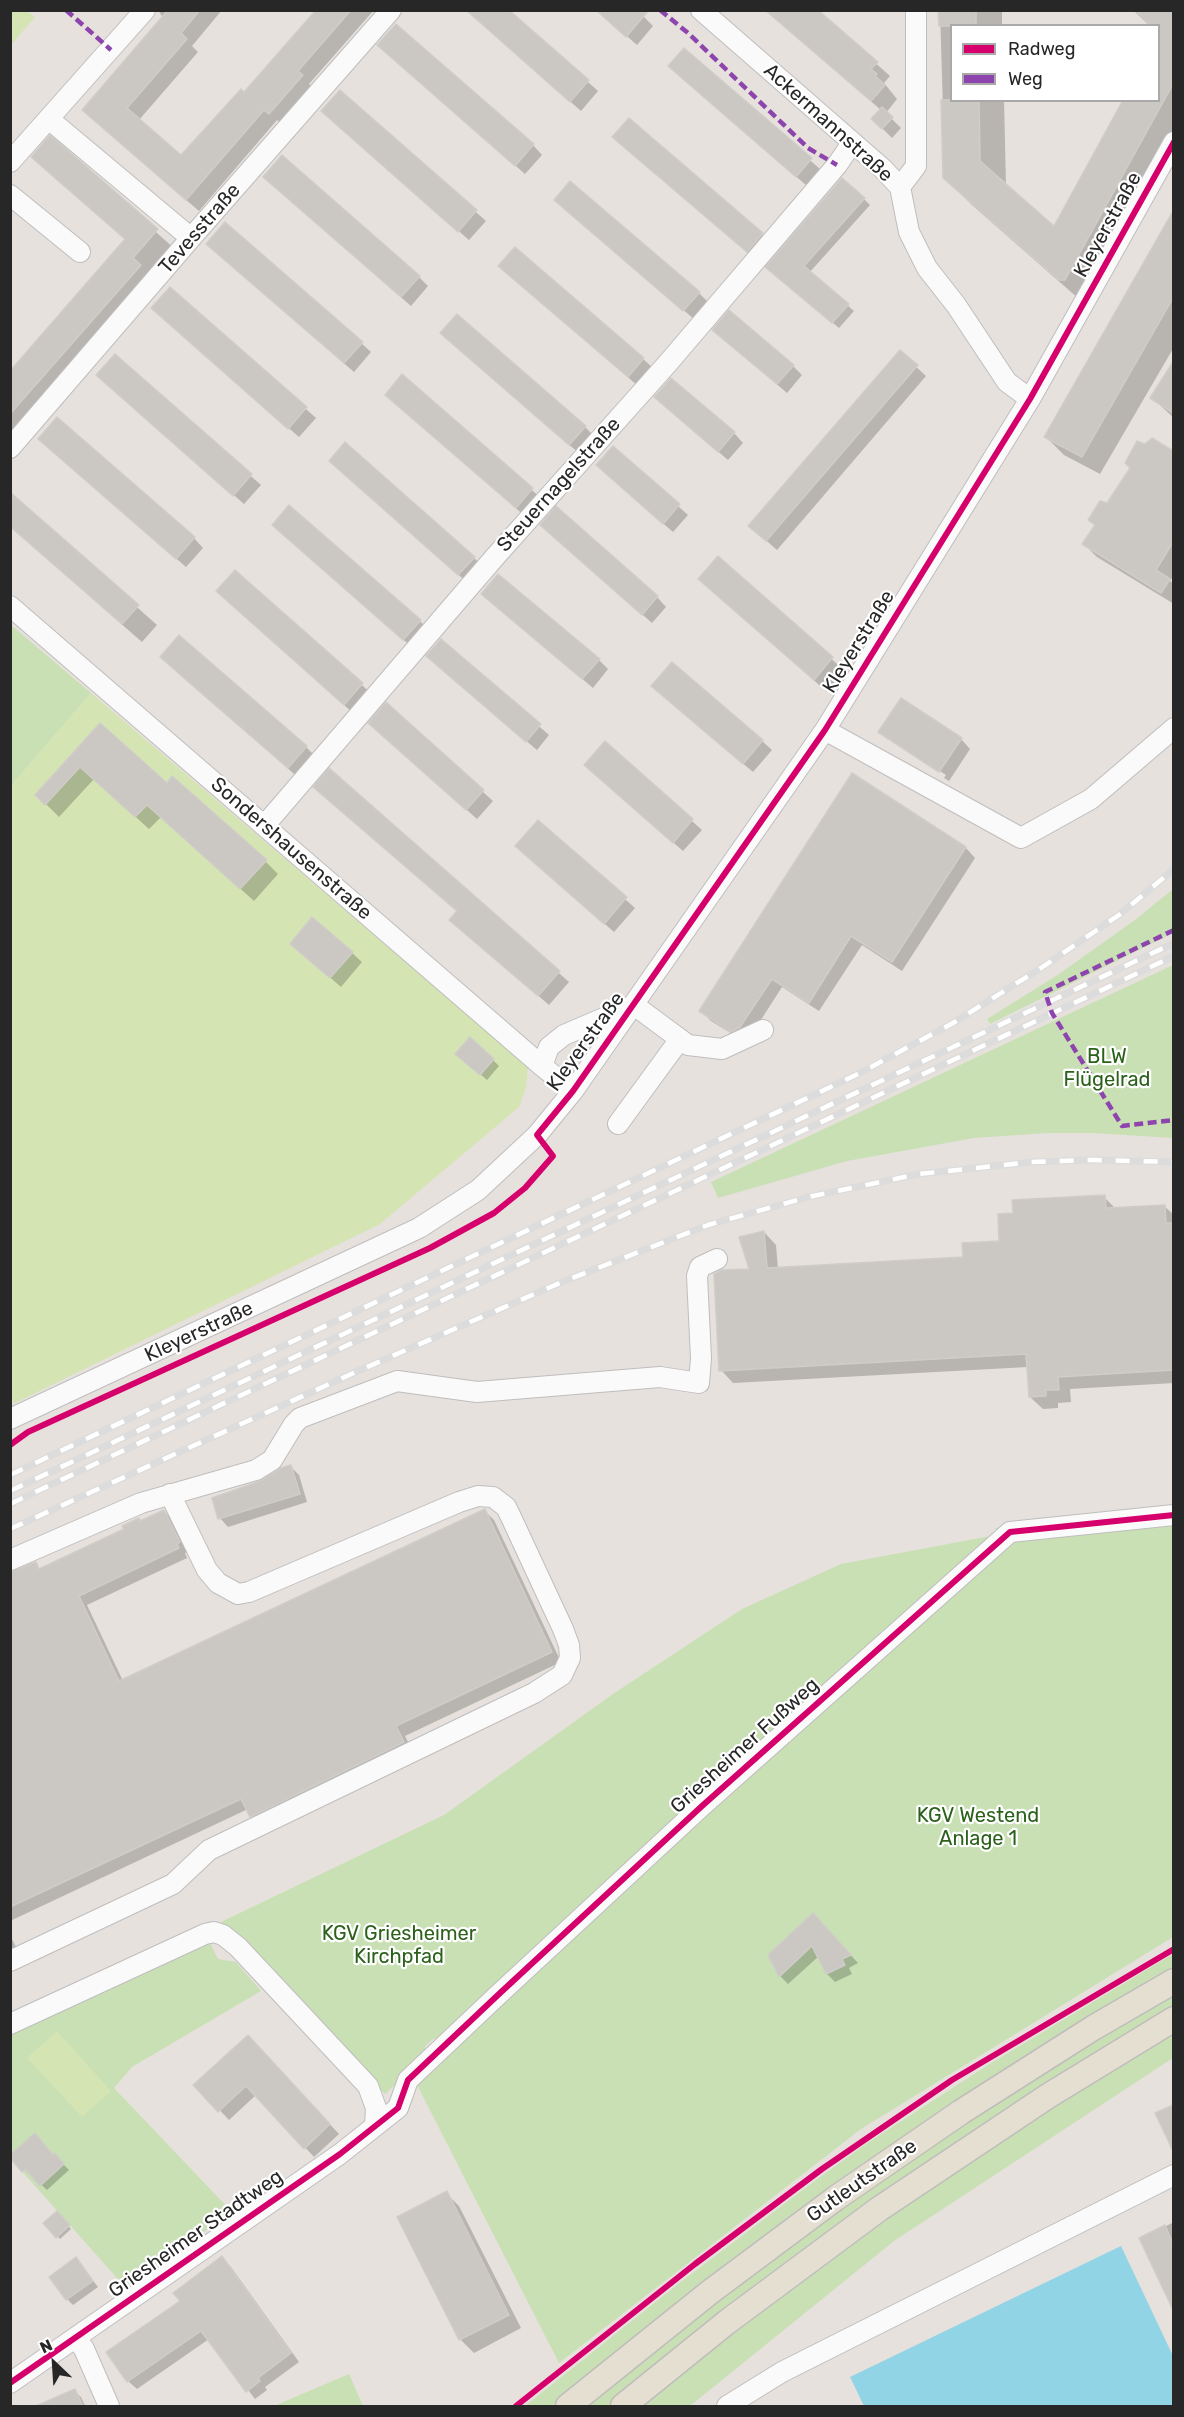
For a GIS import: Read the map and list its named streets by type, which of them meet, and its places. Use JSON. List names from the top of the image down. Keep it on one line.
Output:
{"streets":{"main road":["Gutleutstraße"],"street":["Ackermannstraße","Kleyerstraße","Tevesstraße","Steuernagelstraße","Sondershausenstraße","Griesheimer Fußweg","Griesheimer Stadtweg"]},"crossings":[["Ackermannstraße","Kleyerstraße"],["Ackermannstraße","Steuernagelstraße"],["Kleyerstraße","Sondershausenstraße"],["Steuernagelstraße","Sondershausenstraße"],["Griesheimer Fußweg","Griesheimer Stadtweg"]],"parks":["BLW Flügelrad","KGV Westend Anlage 1","KGV Griesheimer Kirchpfad"],"legend":["Radweg","Weg"],"north":"top left"}
